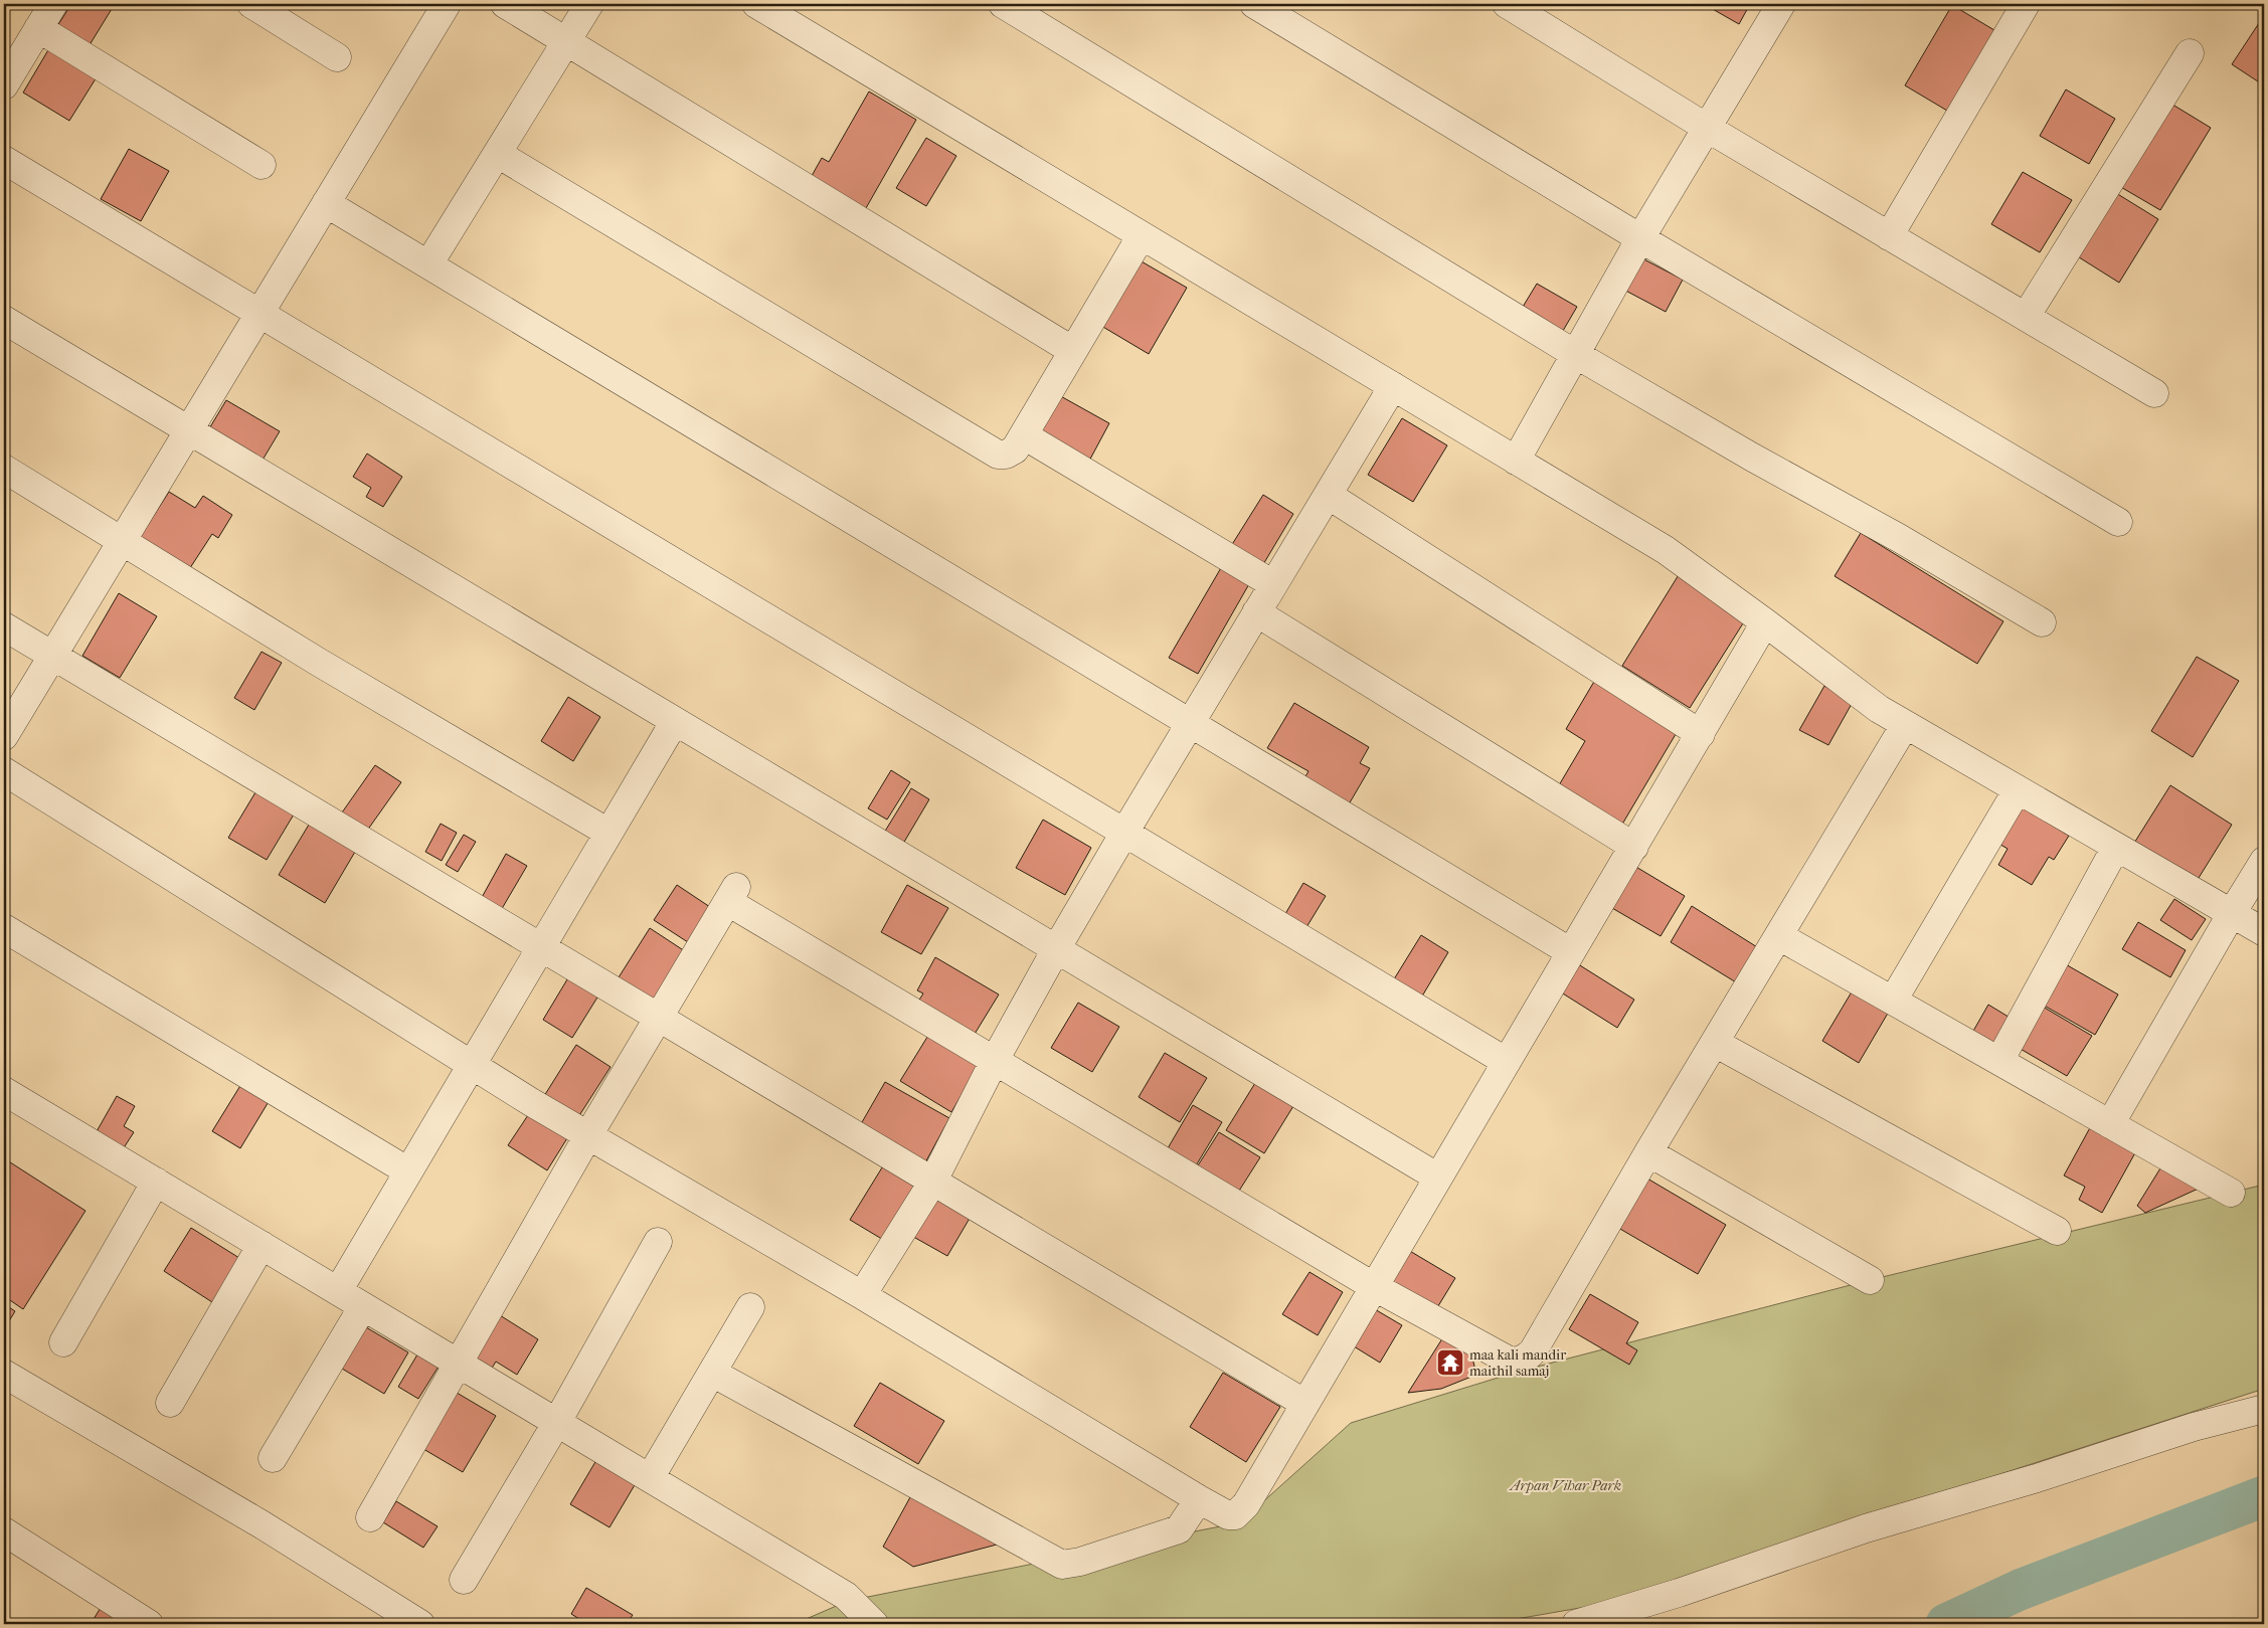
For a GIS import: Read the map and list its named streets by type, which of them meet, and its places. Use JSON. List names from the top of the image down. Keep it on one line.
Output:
{"parks":["Arpan Vihar Park"],"places":{"temple":["maa kali mandir maithil samaj"]}}
